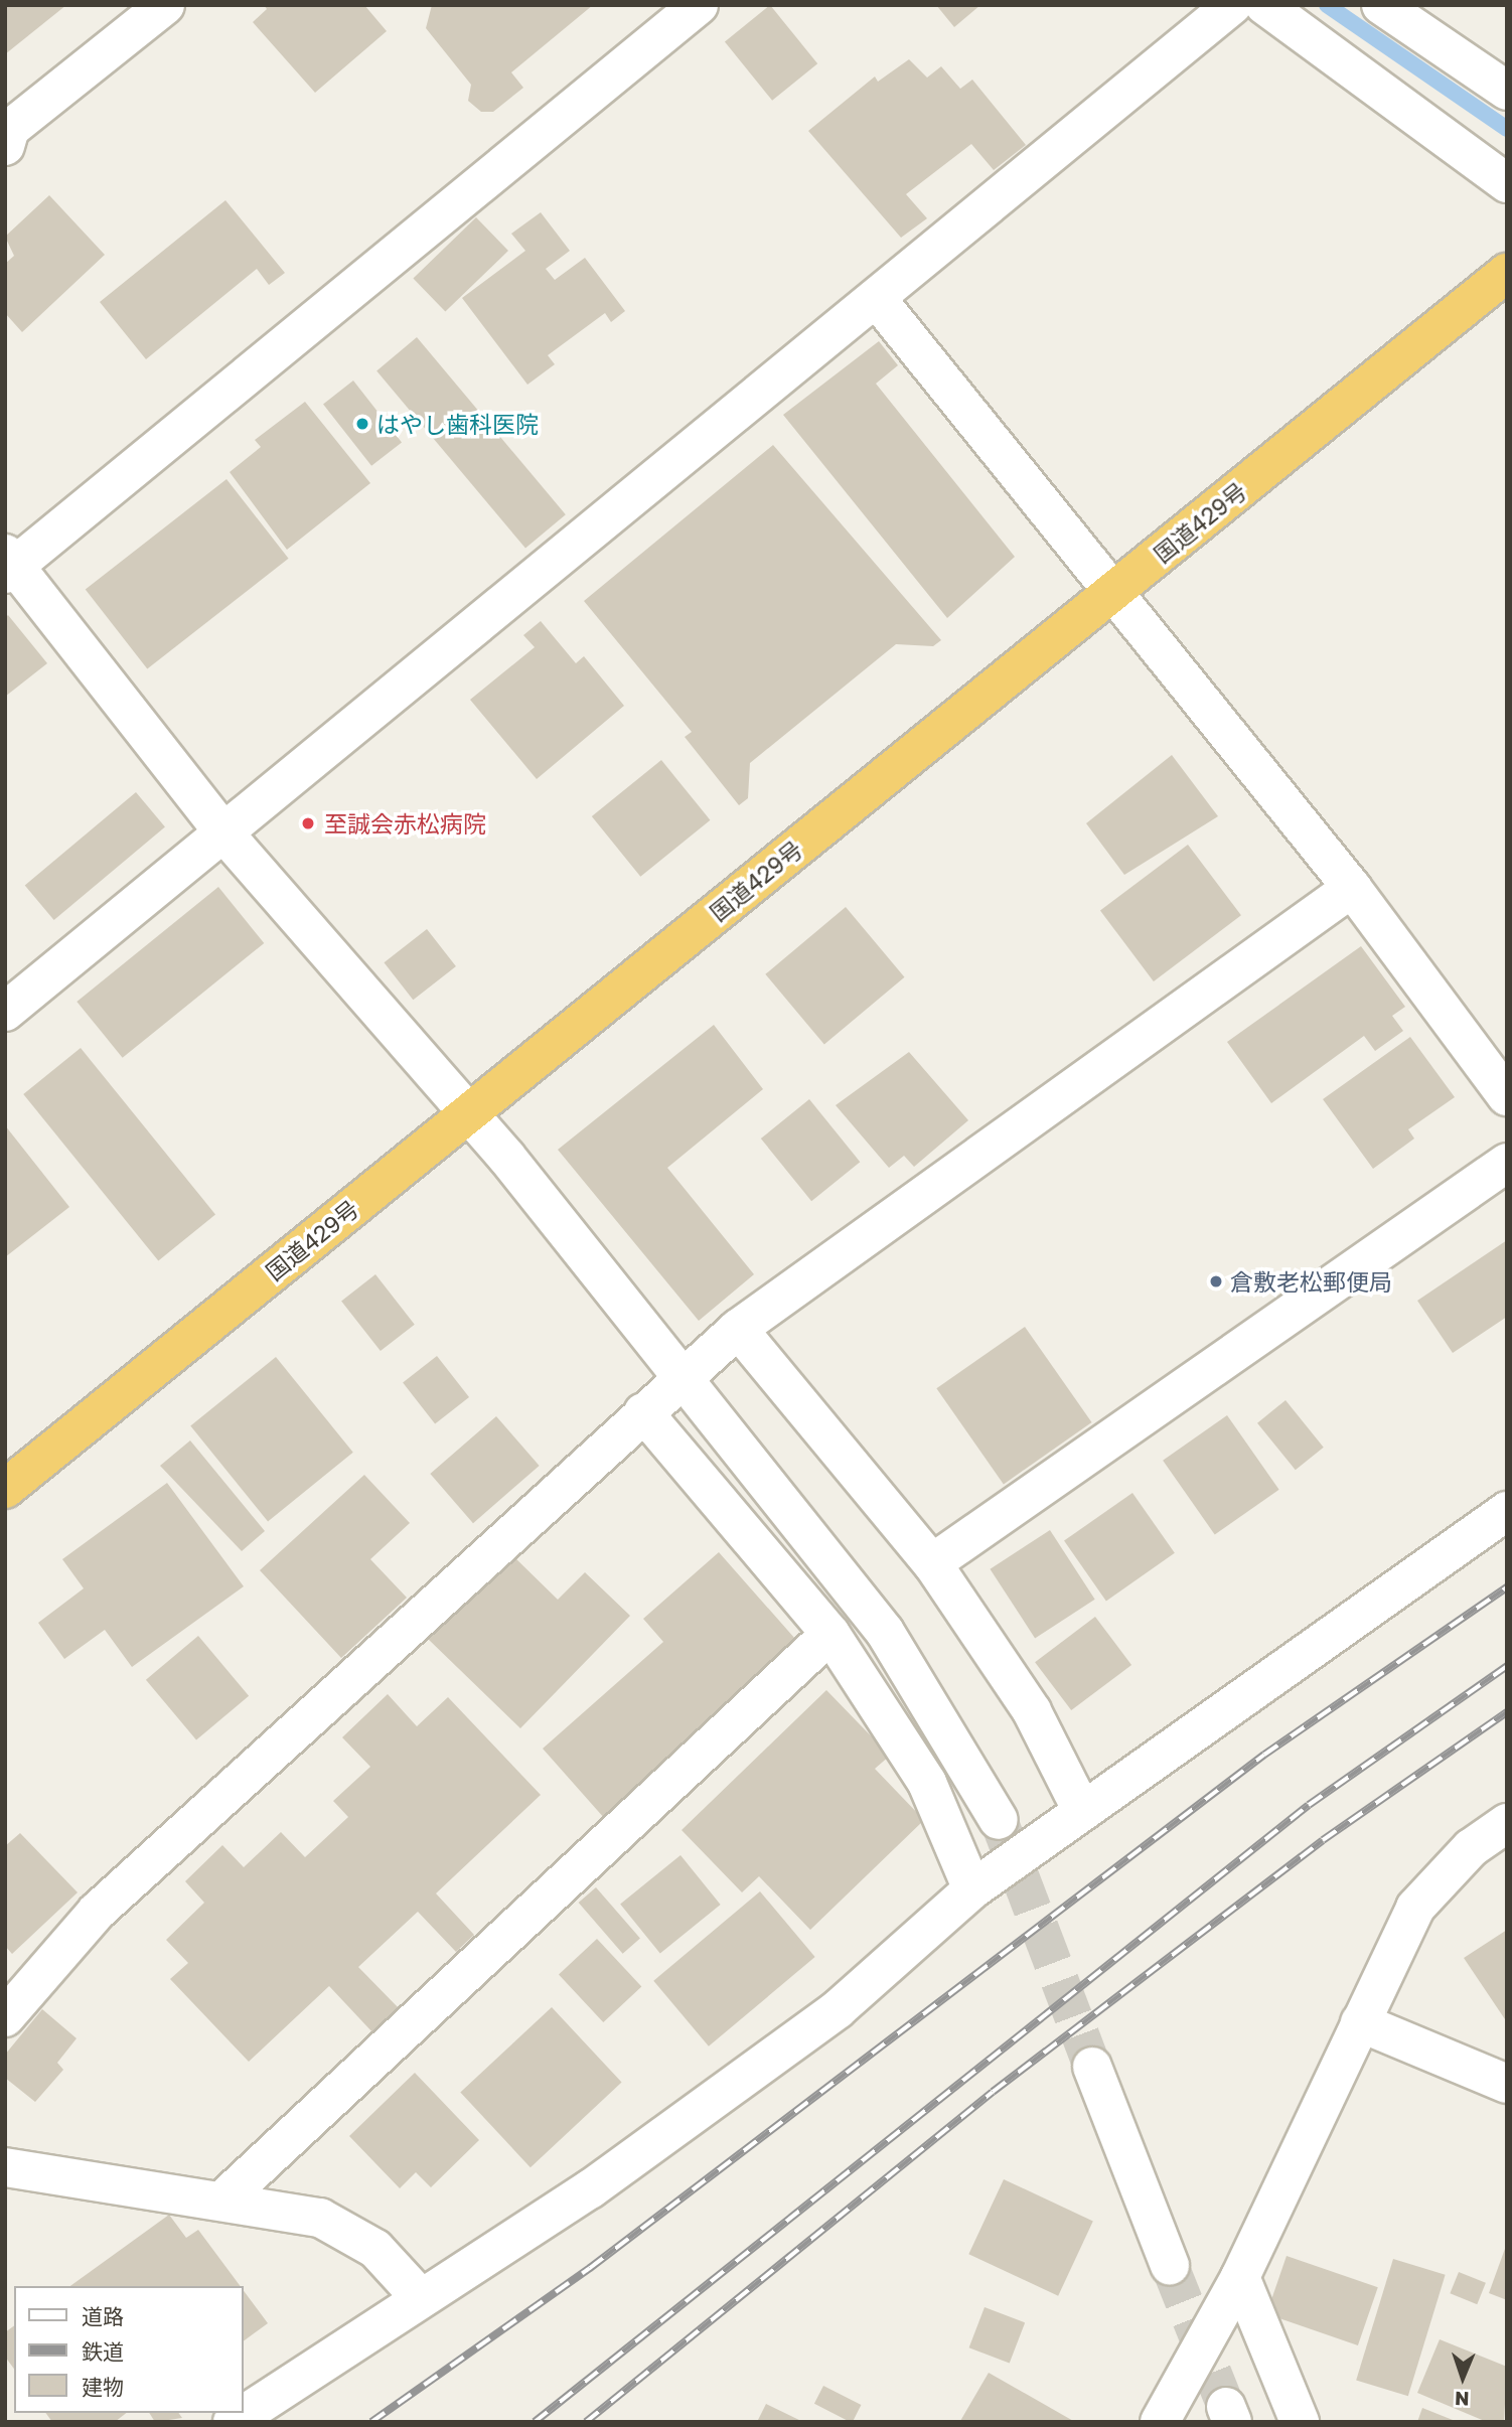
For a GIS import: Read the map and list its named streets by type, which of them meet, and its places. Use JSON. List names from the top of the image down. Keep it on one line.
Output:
{"streets":{"highway":["国道429号"]},"places":["はやし歯科医院","至誠会赤松病院","倉敷老松郵便局"],"legend":["道路","鉄道","建物"],"north":"bottom"}
